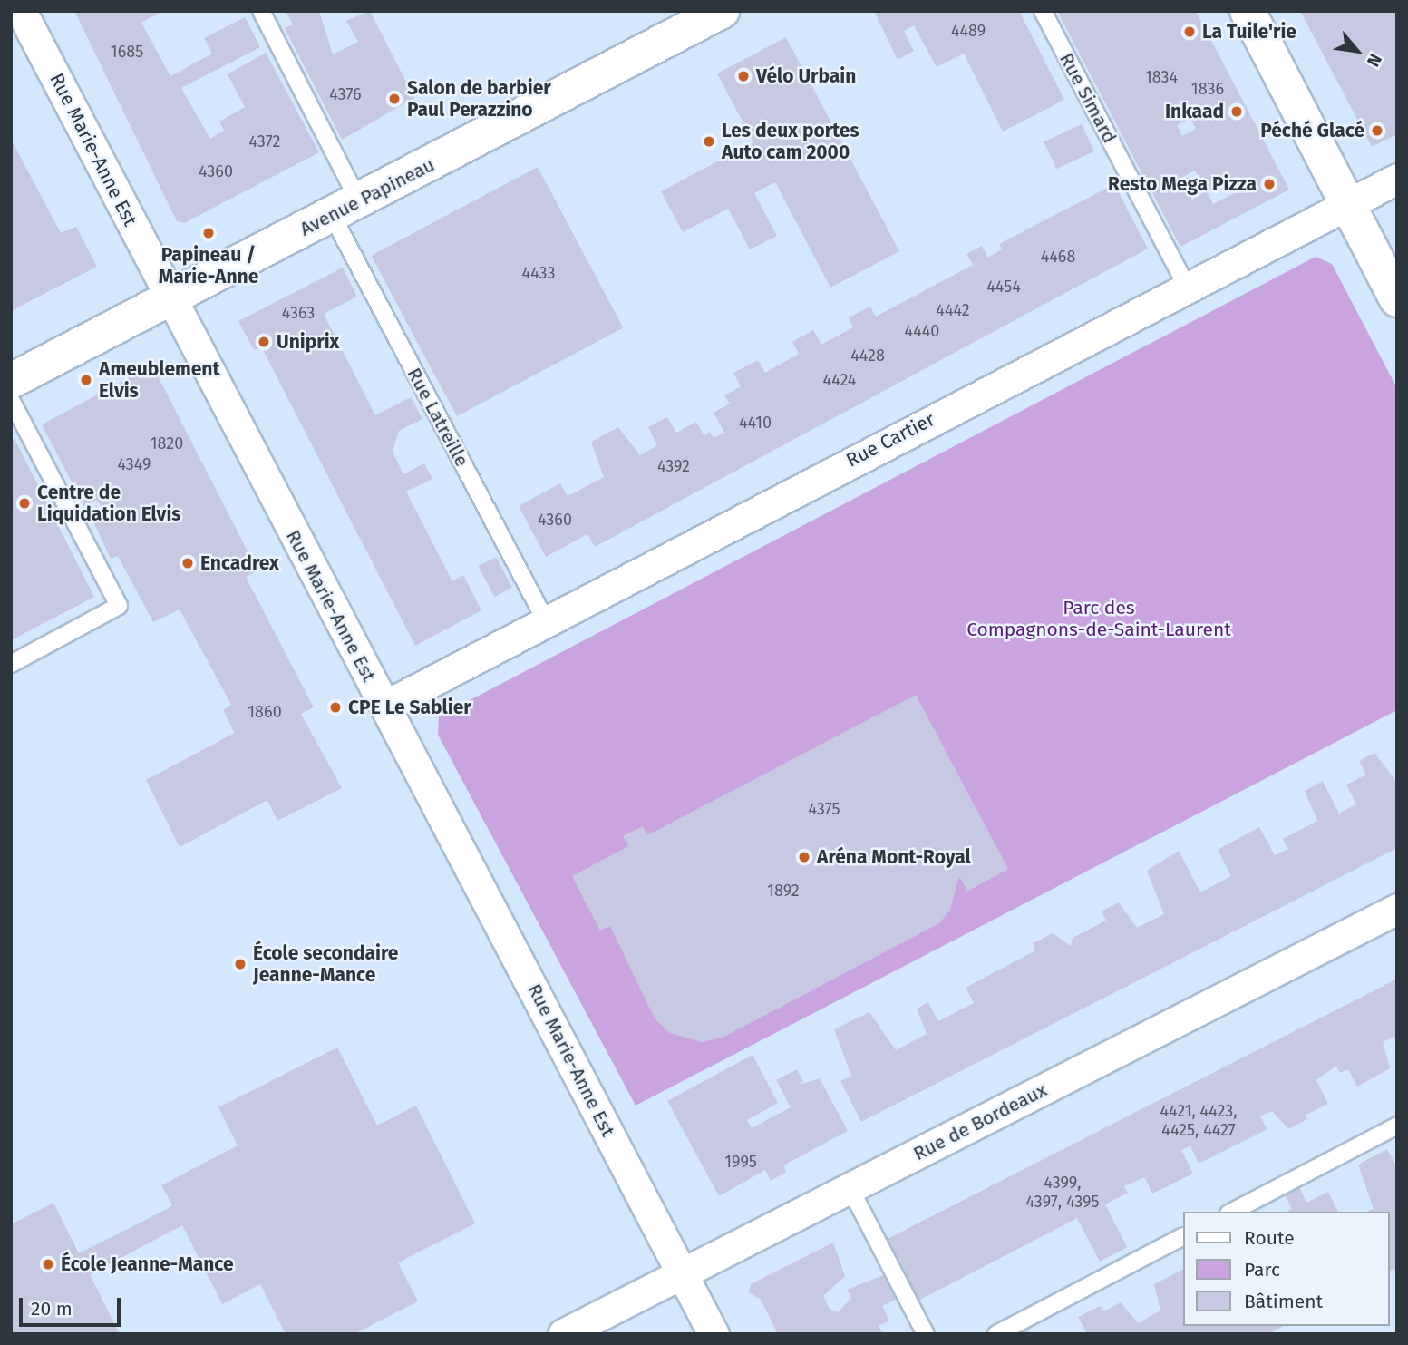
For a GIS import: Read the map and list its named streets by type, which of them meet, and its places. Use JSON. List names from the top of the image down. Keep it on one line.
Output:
{"streets":{"main road":["Avenue Papineau"],"street":["Rue Marie-Anne Est","Rue Cartier","Rue de Bordeaux"],"lane":["Rue Simard","Rue Latreille"]},"crossings":[["Rue Simard","Rue Cartier"],["Rue Marie-Anne Est","Avenue Papineau"],["Rue Marie-Anne Est","Rue Cartier"],["Rue Marie-Anne Est","Rue de Bordeaux"],["Avenue Papineau","Rue Latreille"],["Rue Latreille","Rue Cartier"]],"parks":["Parc des Compagnons-de-Saint-Laurent"],"places":["La Tuile'rie","Vélo Urbain","Salon de barbier Paul Perazzino","Inkaad","Péché Glacé","Les deux portes Auto cam 2000","Resto Mega Pizza","Papineau / Marie-Anne","Uniprix","Ameublement Elvis","Centre de Liquidation Elvis","Encadrex","CPE Le Sablier","Aréna Mont-Royal","École secondaire Jeanne-Mance","École Jeanne-Mance"],"house_numbers":["4489","1685","1834","1836","4376","4372","4360","4468","4433","4454","4442","4363","4440","4428","4424","4410","1820","4349","4392","4360","1860","4375","1892","4421, 4423, 4425, 4427","1995","4399, 4397, 4395"],"legend":["Route","Parc","Bâtiment"],"scale_bar":"20 m","north":"bottom right"}
